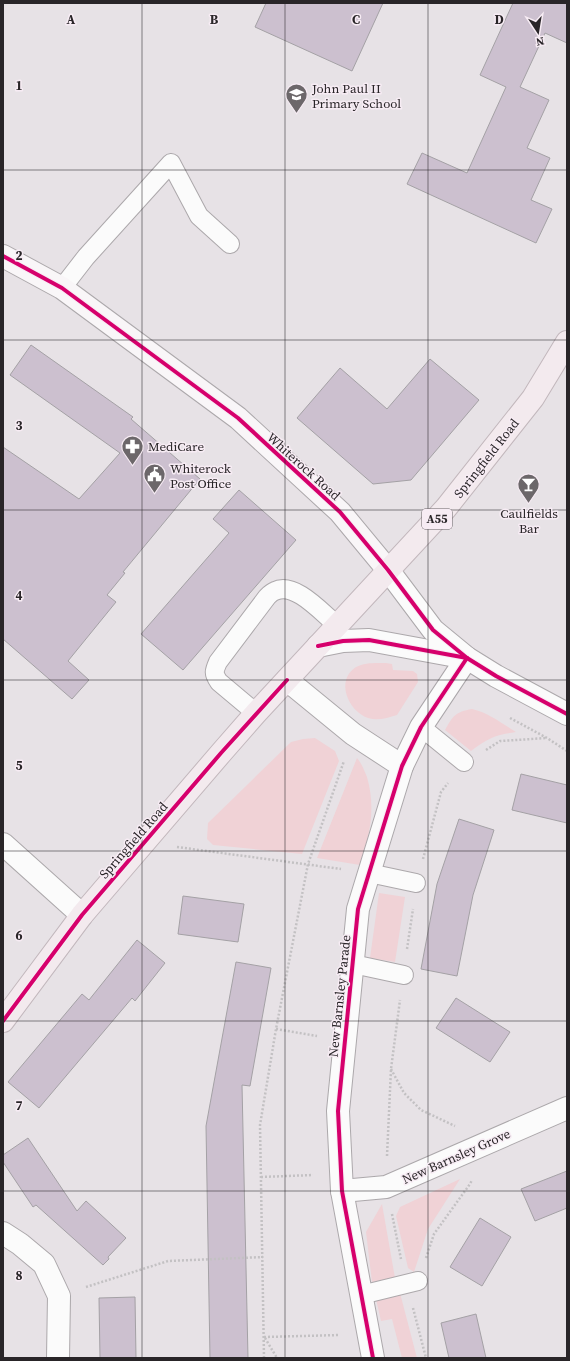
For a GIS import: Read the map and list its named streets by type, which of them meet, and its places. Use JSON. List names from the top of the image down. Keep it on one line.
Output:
{"streets":{"highway":["Springfield Road","A55"],"street":["Whiterock Road","New Barnsley Parade","New Barnsley Grove"]},"crossings":[["Springfield Road","Whiterock Road"],["Whiterock Road","New Barnsley Parade"],["New Barnsley Parade","New Barnsley Grove"]],"places":{"school or university":["John Paul II Primary School"],"pharmacy":["MediCare"],"public building":["Whiterock Post Office"],"bar":["Caulfields Bar"]},"north":"bottom","grid":{"columns":["A","B","C","D"],"rows":["1","2","3","4","5","6","7","8"]}}
